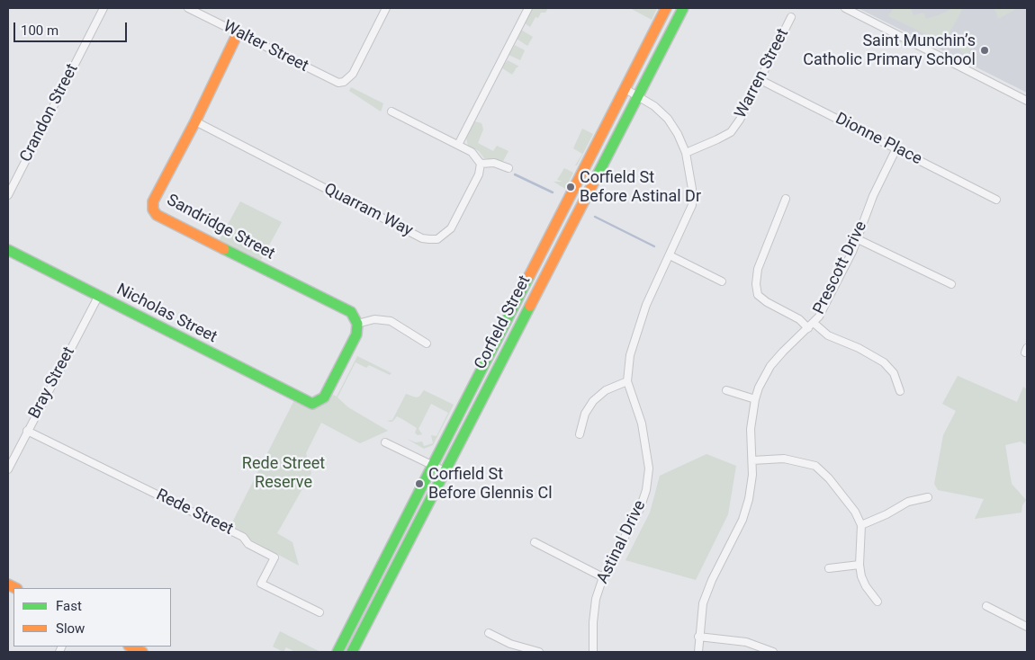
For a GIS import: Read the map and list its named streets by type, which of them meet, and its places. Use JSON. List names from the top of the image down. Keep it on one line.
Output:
{"streets":{"main road":["Sandridge Street","Nicholas Street","Corfield Street"],"street":["Walter Street","Warren Street","Crandon Street","Dionne Place","Quarram Way","Prescott Drive","Bray Street","Rede Street","Astinal Drive"]},"crossings":[["Walter Street","Sandridge Street"],["Warren Street","Dionne Place"],["Warren Street","Astinal Drive"],["Dionne Place","Prescott Drive"],["Quarram Way","Sandridge Street"],["Sandridge Street","Nicholas Street"],["Nicholas Street","Bray Street"],["Corfield Street","Astinal Drive"],["Bray Street","Rede Street"]],"parks":["Rede Street Reserve"],"places":["Saint Munchin’s Catholic Primary School","Corfield St Before Astinal Dr","Corfield St Before Glennis Cl"],"legend":["Fast","Slow"],"scale_bar":"100 m"}
